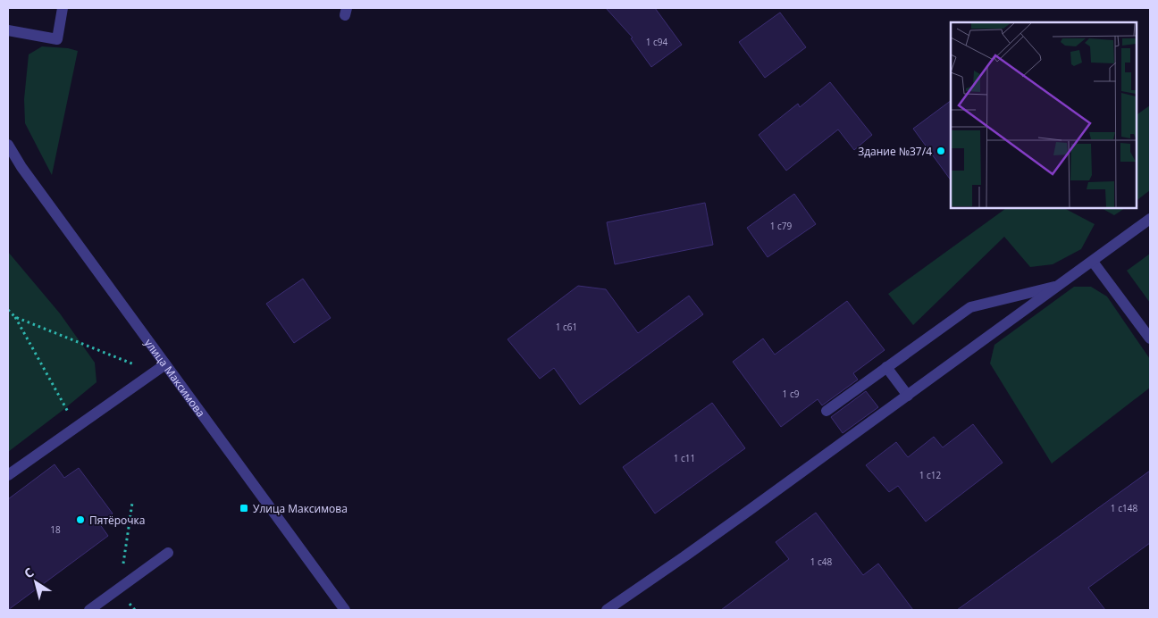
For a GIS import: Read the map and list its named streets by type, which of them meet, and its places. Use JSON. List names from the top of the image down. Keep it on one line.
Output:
{"streets":{"street":["улица Максимова"]},"places":{"other":["Здание №37/4","Пятёрочка"],"transit":["Улица Максимова"]},"house_numbers":["1 с94","1 с79","1 с61","1 с9","1 с11","1 с12","1 с148","18","1 с48"],"north":"top left"}
